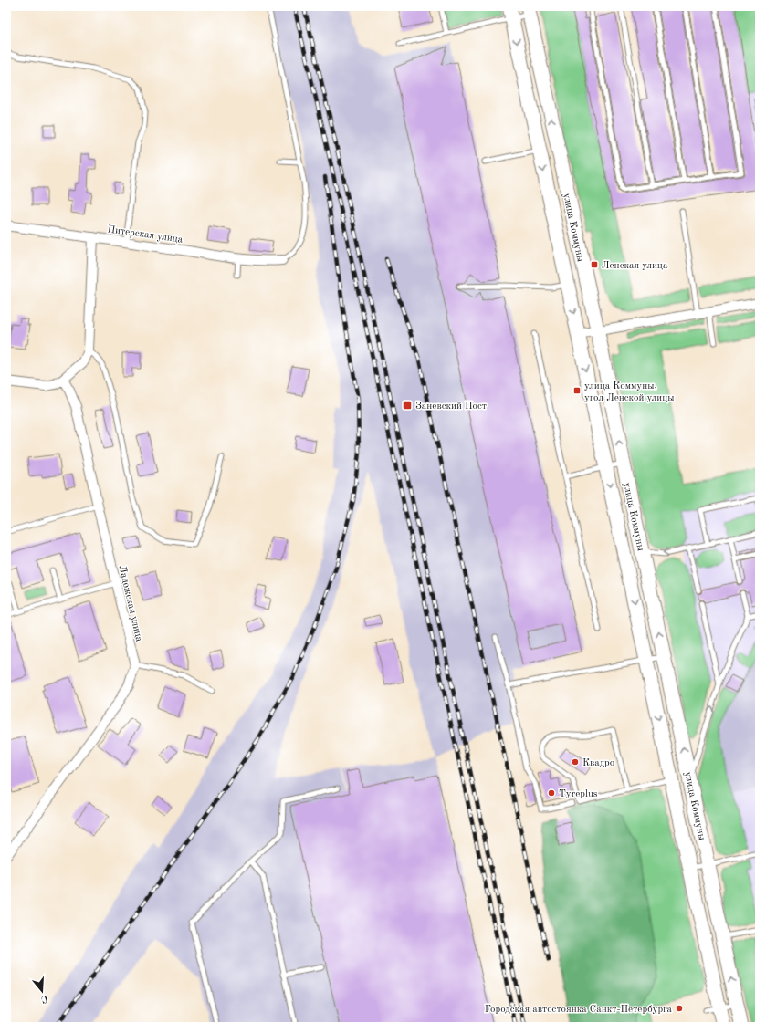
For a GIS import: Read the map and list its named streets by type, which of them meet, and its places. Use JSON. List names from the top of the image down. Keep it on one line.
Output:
{"streets":{"street":["улица Коммуны","Питерская улица","Ладожская улица"]},"places":{"transit":["Ленская улица","улица Коммуны, угол Ленской улицы","Заневский Пост"],"other":["Квадро","Tyreplus","Городская автостоянка Санкт-Петербурга"]},"north":"bottom"}
